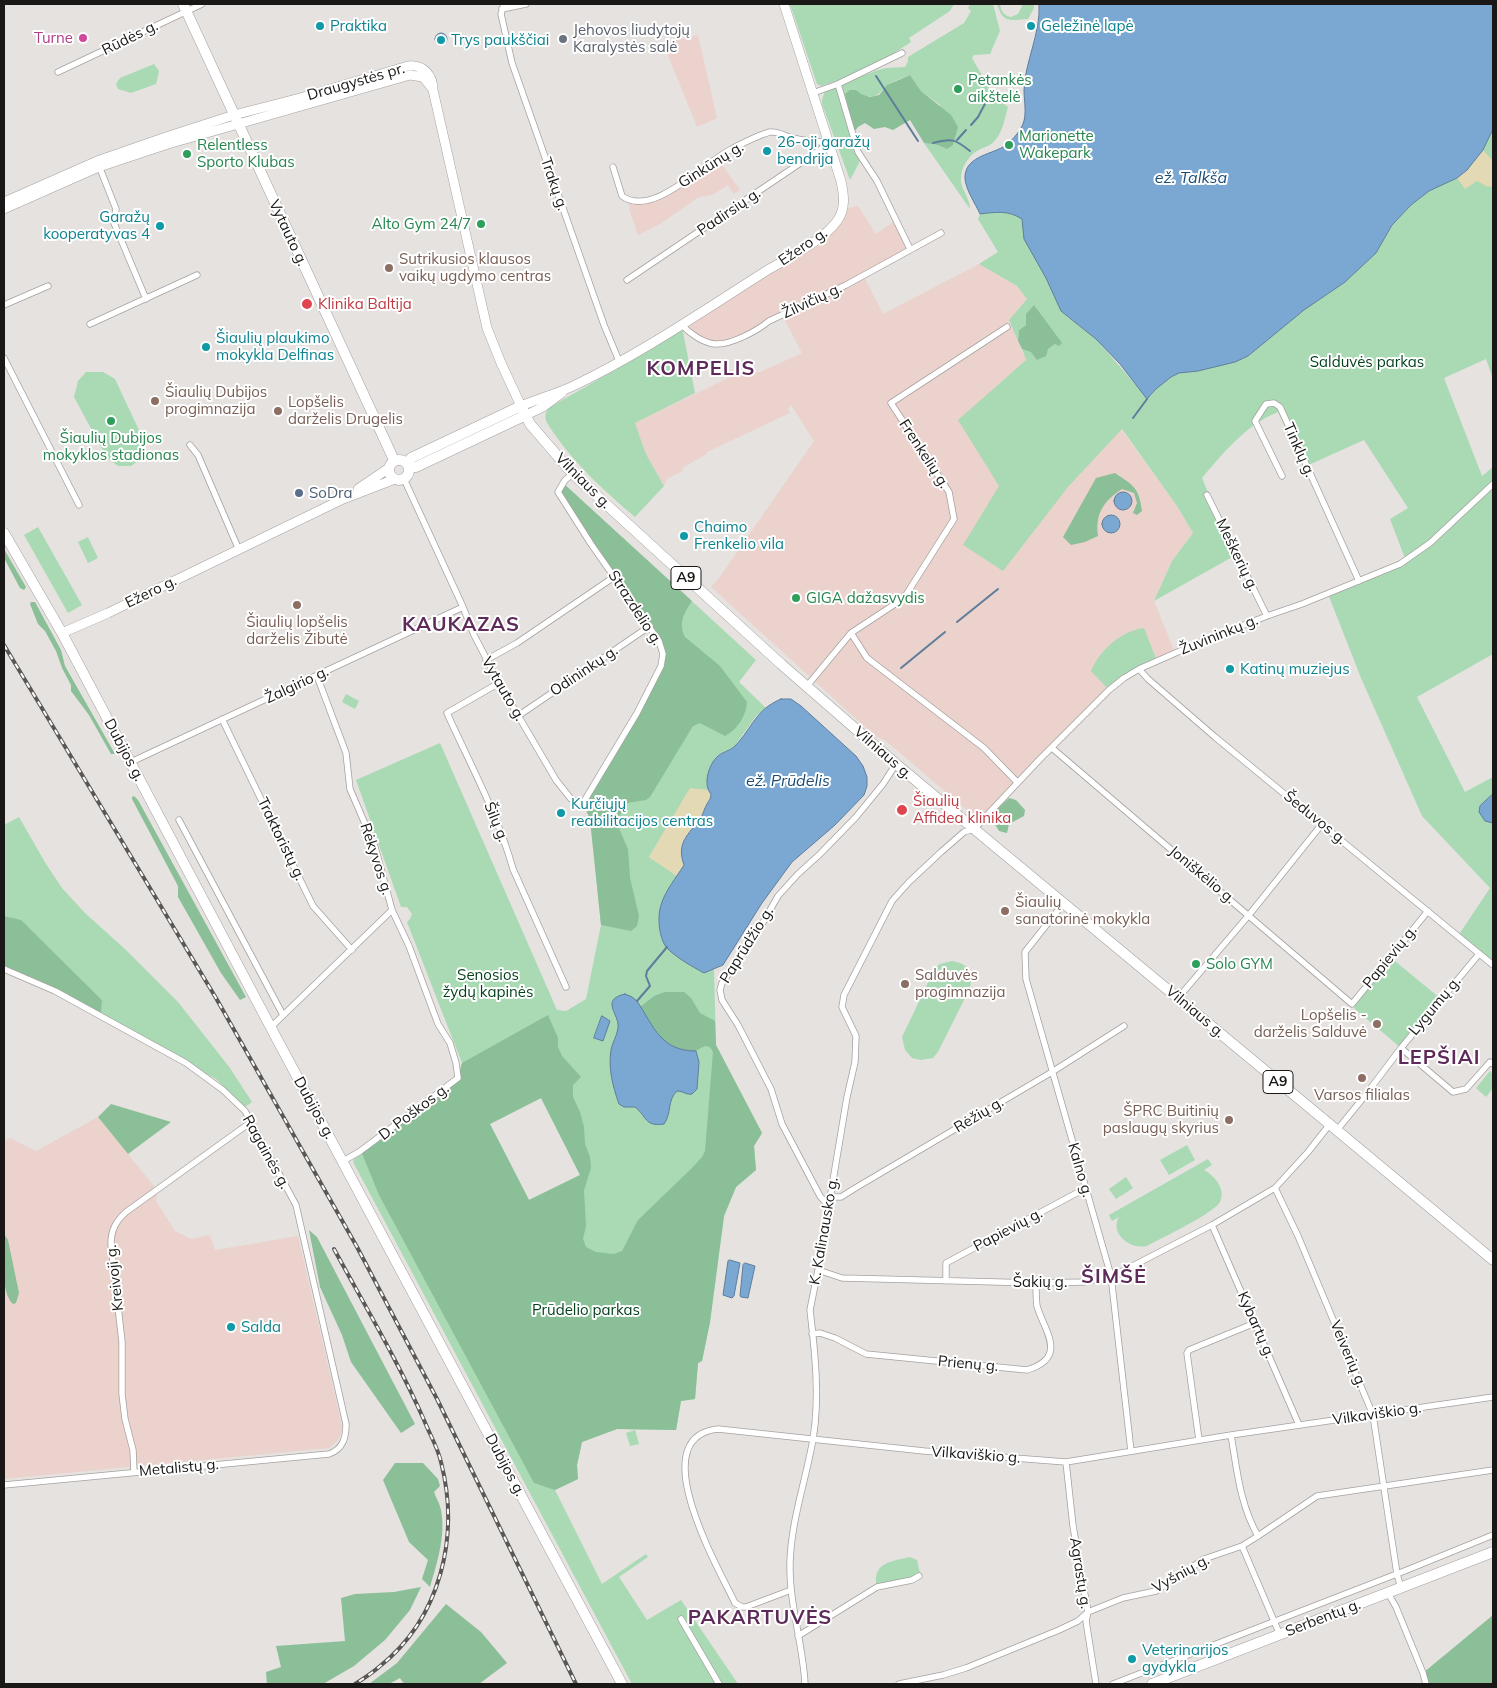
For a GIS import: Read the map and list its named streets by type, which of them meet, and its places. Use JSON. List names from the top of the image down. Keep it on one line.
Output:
{"streets":{"main road":["Draugystės pr.","Vytauto g.","Ežero g.","Vilniaus g.","A9","Dubijos g.","Serbentų g."],"street":["Rūdės g.","Ginkūnų g.","Trakų g.","Padirsių g.","Žilvičių g.","Tinklų g.","Frenkelių g.","Meškerių g.","Strazdelio g.","Žuvininkų g.","Odininkų g.","Žalgirio g.","Šeduvos g.","Šilų g.","Traktoristų g.","Rėkyvos g.","Joniškėlio g.","Paprūdžio g.","Papievių g.","Lygumų g.","D. Poškos g.","Rėžių g.","Ragainės g.","Kalno g.","K. Kalinausko g.","Kreivoji g.","Šakių g.","Kybartų g.","Veiverių g.","Prienų g.","Vilkaviškio g.","Metalistų g.","Agrastų g.","Vyšnių g."]},"crossings":[["Rūdės g.","Vytauto g."],["Draugystės pr.","Vytauto g."],["Draugystės pr.","Vilniaus g."],["Ginkūnų g.","Padirsių g."],["Ginkūnų g.","Ežero g."],["Trakų g.","Ežero g."],["Padirsių g.","Ežero g."],["Vytauto g.","Ežero g."],["Vytauto g.","Strazdelio g."],["Vytauto g.","Odininkų g."],["Vytauto g.","Žalgirio g."],["Vytauto g.","Šilų g."],["Ežero g.","Žilvičių g."],["Ežero g.","Vilniaus g."],["Ežero g.","Dubijos g."],["Tinklų g.","Žuvininkų g."],["Frenkelių g.","Vilniaus g."],["Vilniaus g.","Strazdelio g."],["Vilniaus g.","Žuvininkų g."],["Vilniaus g.","Paprūdžio g."],["Vilniaus g.","Lygumų g."],["Vilniaus g.","Kalno g."],["Vilniaus g.","K. Kalinausko g."],["Vilniaus g.","Šakių g."],["Meškerių g.","Žuvininkų g."],["Strazdelio g.","Odininkų g."],["Žuvininkų g.","Šeduvos g."],["Žuvininkų g.","Joniškėlio g."],["Žuvininkų g.","K. Kalinausko g."],["Žalgirio g.","Dubijos g."],["Žalgirio g.","Traktoristų g."],["Žalgirio g.","Rėkyvos g."],["Dubijos g.","Rėkyvos g."],["Dubijos g.","D. Poškos g."],["Šeduvos g.","Papievių g."],["Šeduvos g.","Lygumų g."],["Traktoristų g.","Rėkyvos g."],["Rėkyvos g.","D. Poškos g."],["Joniškėlio g.","Papievių g."],["Paprūdžio g.","Rėžių g."],["Paprūdžio g.","K. Kalinausko g."],["Papievių g.","Kalno g."],["Papievių g.","Šakių g."],["Lygumų g.","Šakių g."],["Rėžių g.","Kalno g."],["Rėžių g.","K. Kalinausko g."],["Ragainės g.","Kreivoji g."],["Ragainės g.","Metalistų g."],["Kalno g.","Šakių g."],["Kalno g.","Vilkaviškio g."],["K. Kalinausko g.","Šakių g."],["K. Kalinausko g.","Prienų g."],["K. Kalinausko g.","Vilkaviškio g."],["Kreivoji g.","Metalistų g."],["Šakių g.","Kybartų g."],["Šakių g.","Veiverių g."],["Šakių g.","Prienų g."],["Kybartų g.","Vilkaviškio g."],["Veiverių g.","Vilkaviškio g."],["Veiverių g.","Vyšnių g."],["Veiverių g.","Serbentų g."],["Vilkaviškio g.","Agrastų g."],["Agrastų g.","Vyšnių g."]],"districts":["KOMPELIS","KAUKAZAS","LEPŠIAI","ŠIMŠĖ","PAKARTUVĖS"],"water":["ež. Talkša","ež. Prūdelis"],"parks":["Salduvės parkas","Senosios žydų kapinės","Prūdelio parkas"],"places":["Praktika","Geležinė lapė","Turne","Jehovos liudytojų Karalystės salė","Trys paukščiai","Petankės aikštelė","Marionette Wakepark","26-oji garažų bendrija","Relentless Sporto Klubas","Alto Gym 24/7","Garažų kooperatyvas 4","Sutrikusios klausos vaikų ugdymo centras","Klinika Baltija","Šiaulių plaukimo mokykla Delfinas","Šiaulių Dubijos progimnazija","Lopšelis darželis Drugelis","Šiaulių Dubijos mokyklos stadionas","SoDra","Chaimo Frenkelio vila","GIGA dažasvydis","Šiaulių lopšelis darželis Žibutė","Katinų muziejus","Šiaulių Affidea klinika","Kurčiųjų reabilitacijos centras","Šiaulių sanatorinė mokykla","Solo GYM","Salduvės progimnazija","Lopšelis - darželis Salduvė","Varsos filialas","ŠPRC Buitinių paslaugų skyrius","Salda","Veterinarijos gydykla"]}
